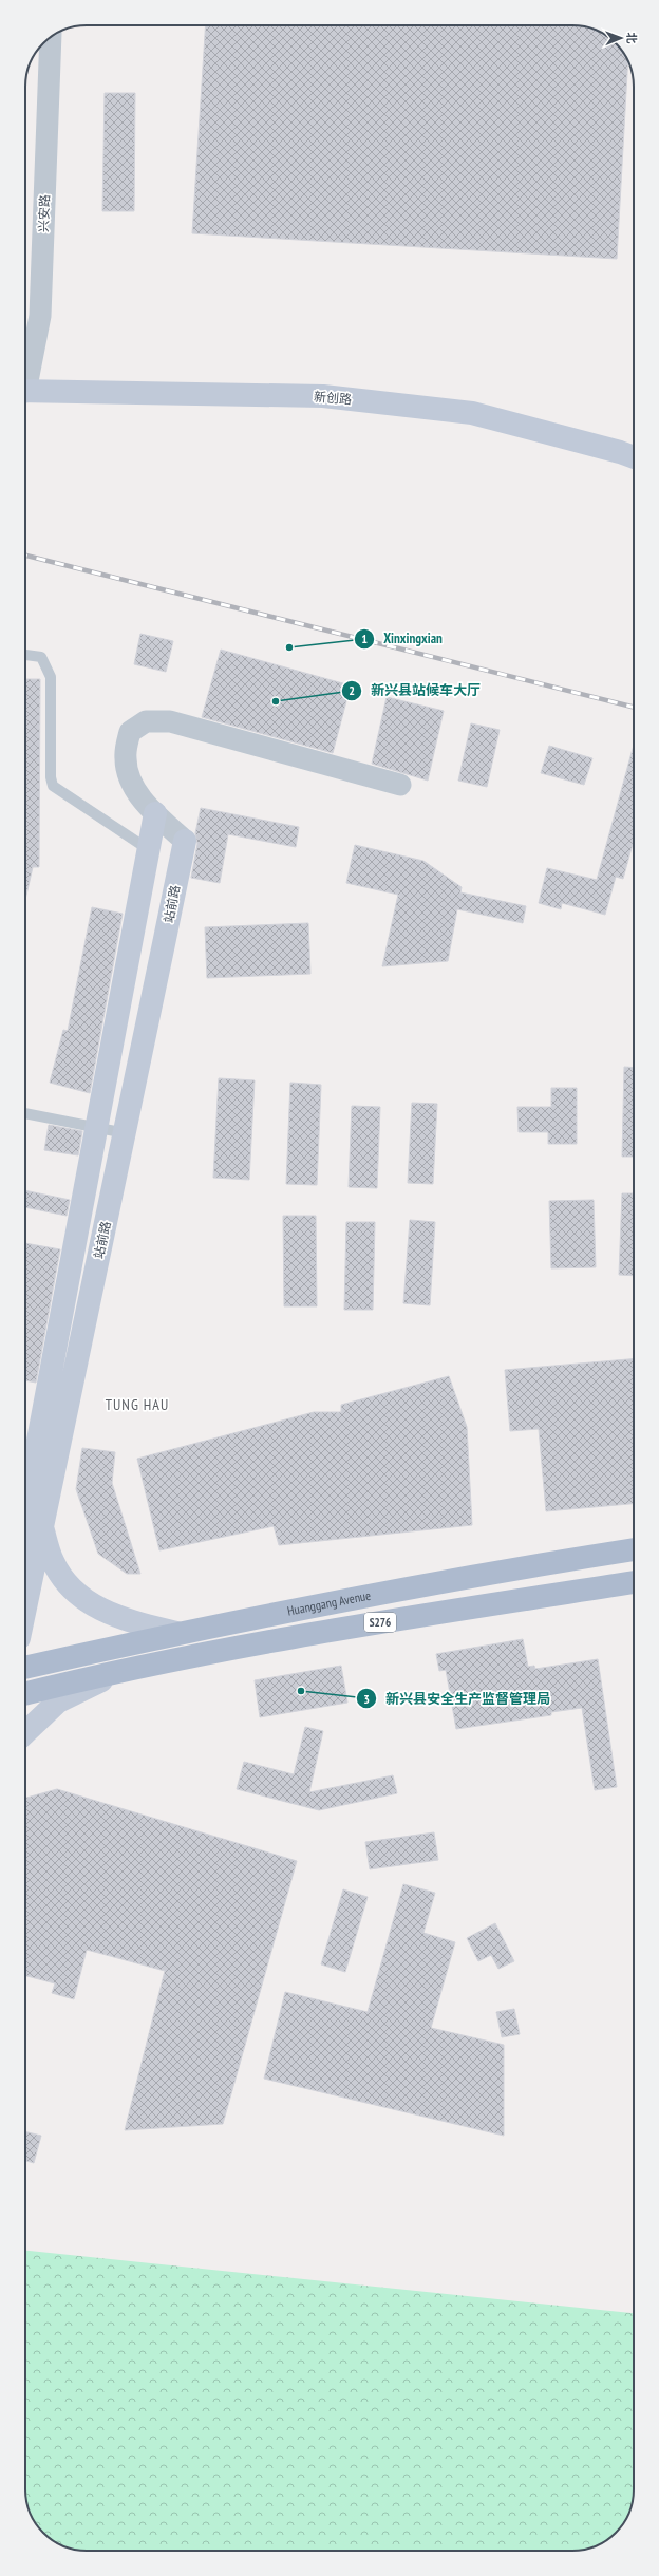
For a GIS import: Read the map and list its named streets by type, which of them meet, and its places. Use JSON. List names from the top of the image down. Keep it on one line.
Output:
{"streets":{"main road":["Huanggang Avenue","S276"],"street":["兴安路","新创路","站前路"]},"districts":["TUNG HAU"],"places":["Xinxingxian","新兴县站候车大厅","新兴县安全生产监督管理局"],"north":"right"}
